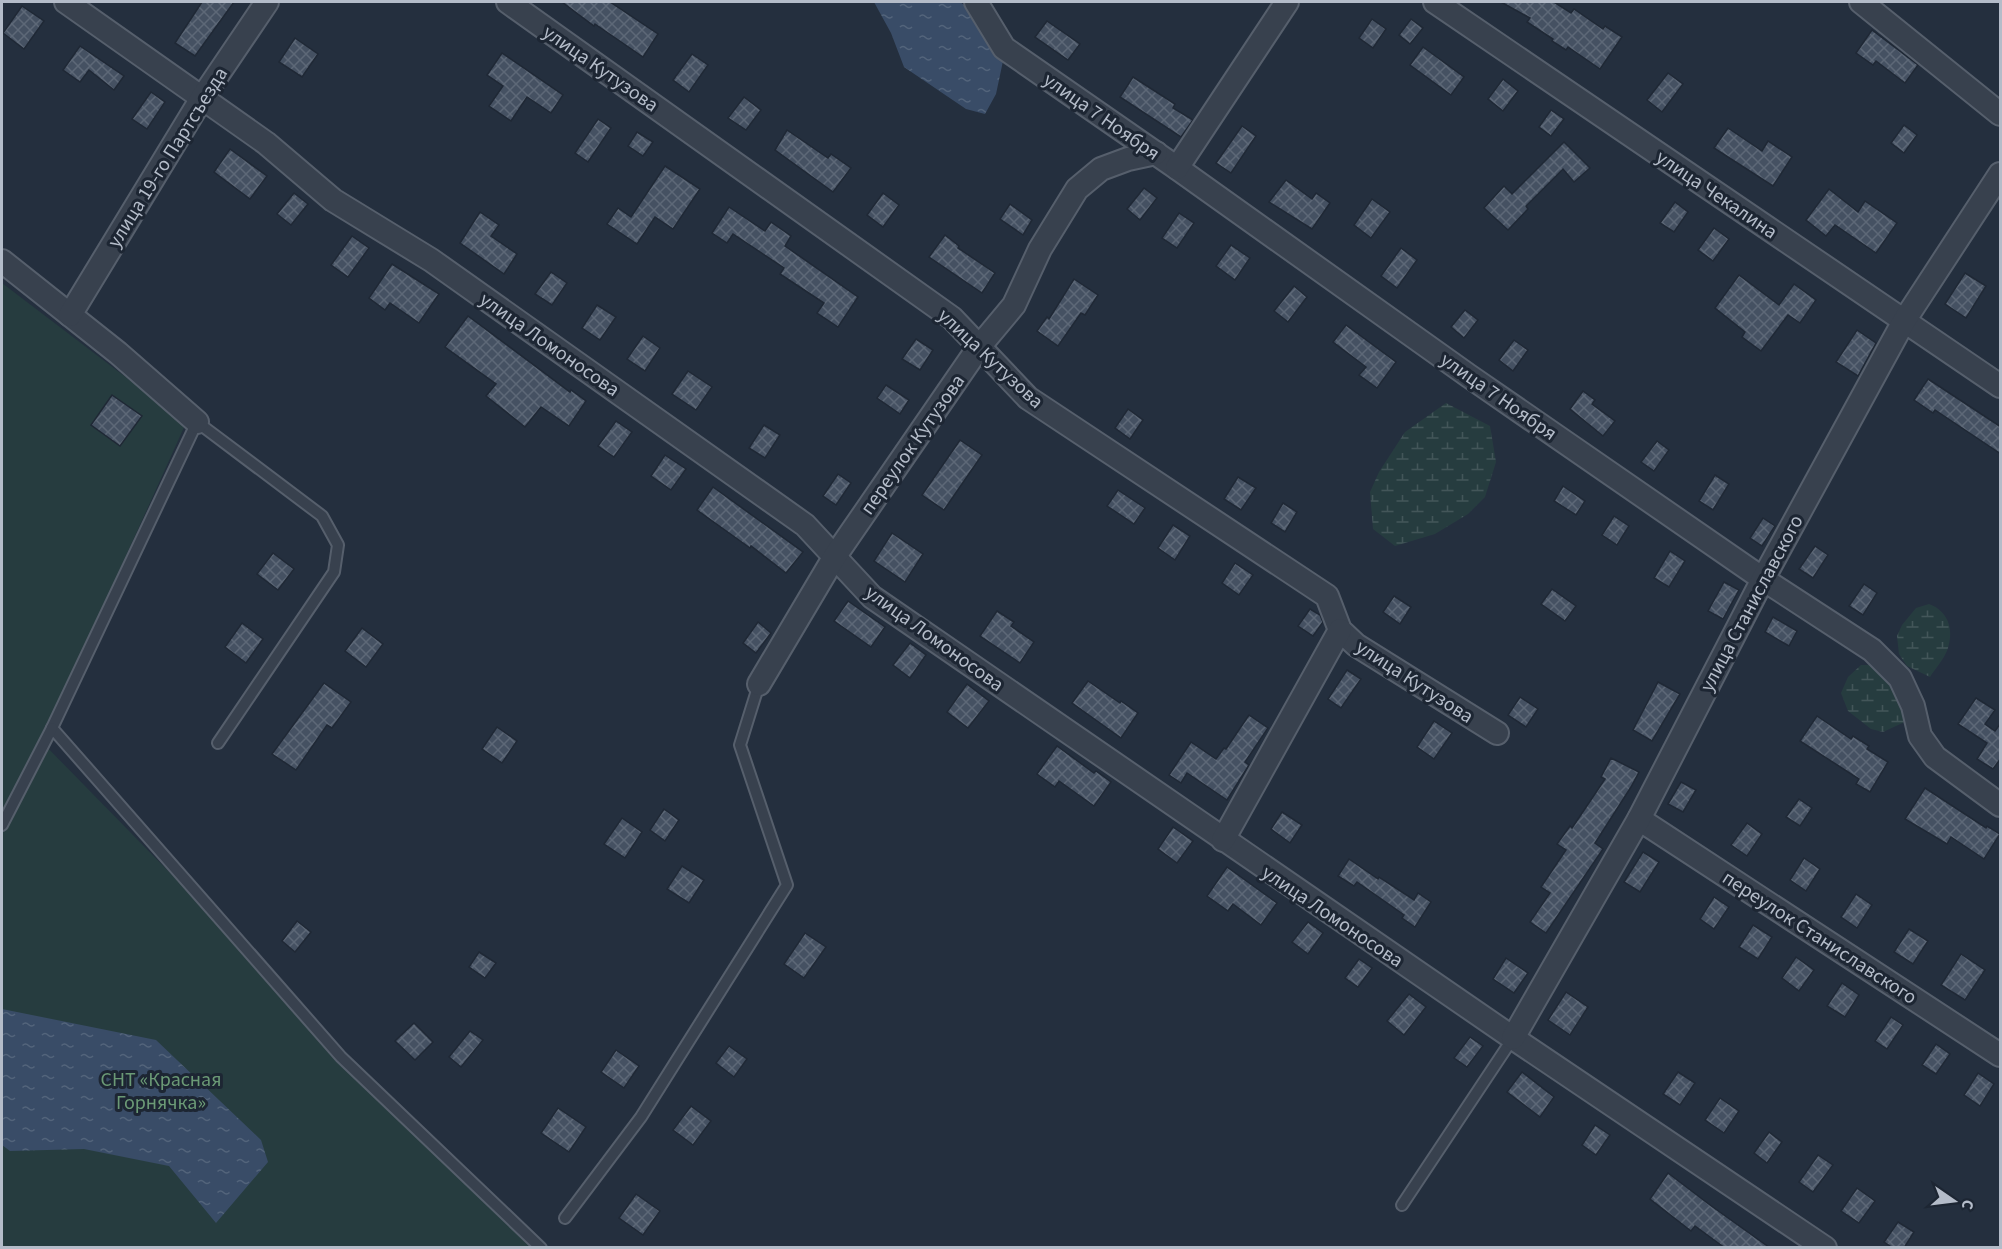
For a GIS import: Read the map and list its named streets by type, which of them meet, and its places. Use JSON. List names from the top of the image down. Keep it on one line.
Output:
{"streets":{"street":["улица Кутузова","улица 7 Ноября","улица 19-го Партсъезда","улица Чекалина","улица Ломоносова","переулок Кутузова","улица Станиславского","переулок Станиславского"]},"crossings":[["улица Кутузова","переулок Кутузова"],["улица 7 Ноября","переулок Кутузова"],["улица 7 Ноября","улица Станиславского"],["улица 19-го Партсъезда","улица Ломоносова"],["улица Чекалина","улица Станиславского"],["улица Ломоносова","переулок Кутузова"],["улица Ломоносова","улица Станиславского"],["улица Станиславского","переулок Станиславского"]],"parks":["СНТ «Красная Горнячка»"],"north":"right"}
